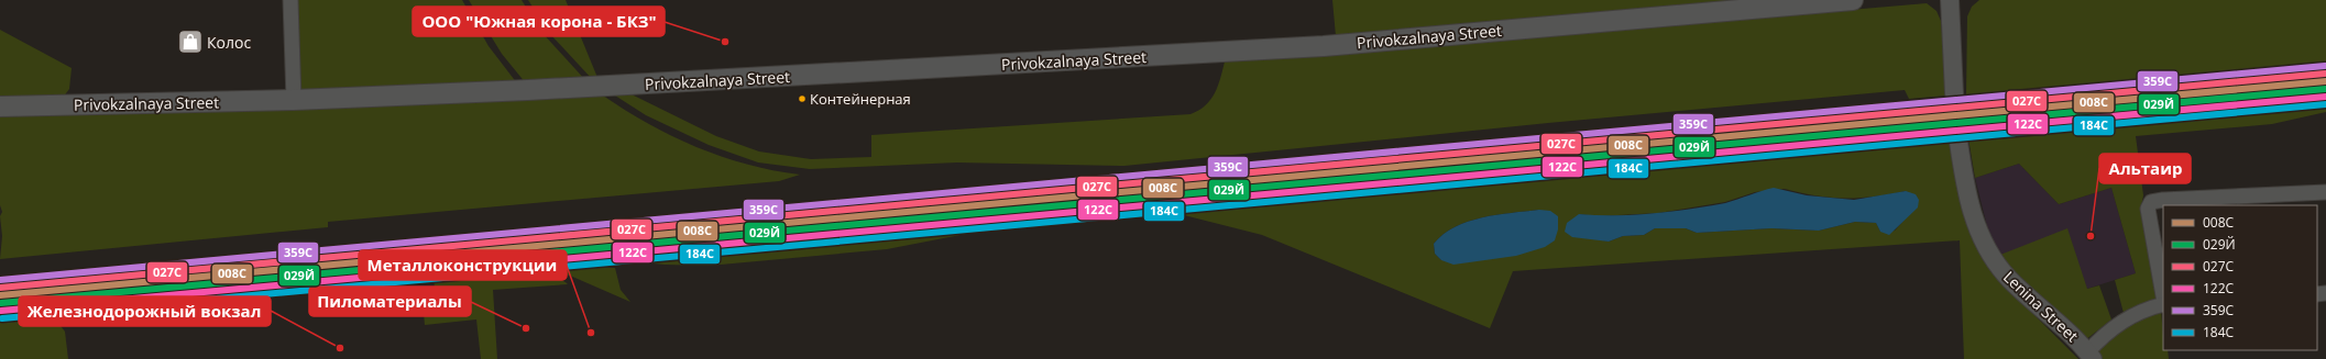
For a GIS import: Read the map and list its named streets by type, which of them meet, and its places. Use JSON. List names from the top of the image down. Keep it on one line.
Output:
{"streets":{"main road":["Privokzalnaya Street"],"street":["Lenina Street"]},"places":{"shop":["Колос"],"other":["ООО \"Южная корона - БКЗ\"","Контейнерная","Альтаир","Пиломатериалы","Металлоконструкции","Железнодорожный вокзал"]},"lines":["transit line 359С","transit line 027С","transit line 008С","transit line 029Й","transit line 122С","transit line 184С"],"legend":["008С","029Й","027С","122С","359С","184С"]}
